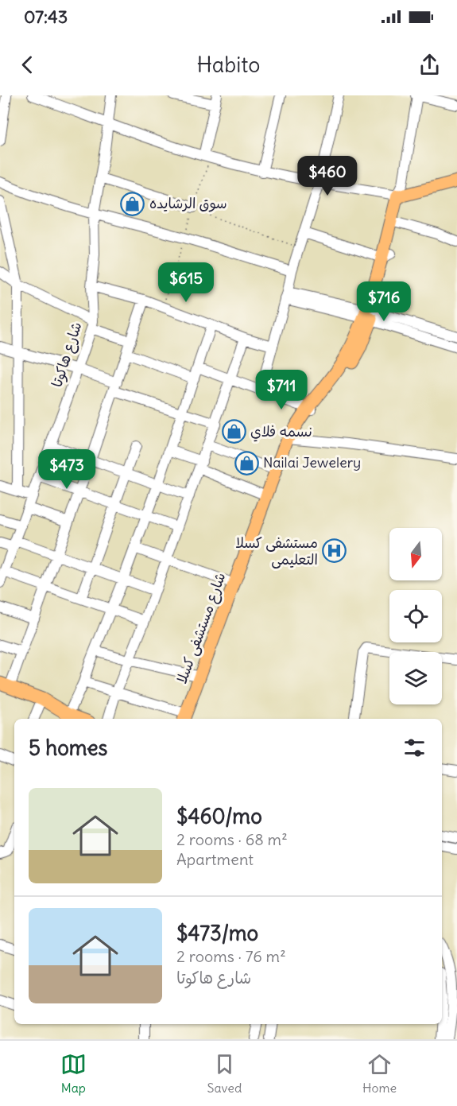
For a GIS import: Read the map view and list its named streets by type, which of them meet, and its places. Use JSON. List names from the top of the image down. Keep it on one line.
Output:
{"streets":{"main road":["شارع مستشفى كسلا"],"street":["شارع هاكوتا"]},"places":{"shop":["سوق الرشايده","نسمه فلاي","Nailai Jewelery"],"hospital":["مستشفى كسلا التعليمى"]},"north":"bottom","page":{"status":"07:43","header":"Habito","price":["$460","$615","$716","$711","$473"],"heading":"5 homes","list":[{"name":"$460/mo","note":"2 rooms · 68 m² · Apartment"},{"name":"$473/mo","note":"2 rooms · 76 m² · شارع هاكوتا"}],"tabs":["Map","Saved","Home"]}}
